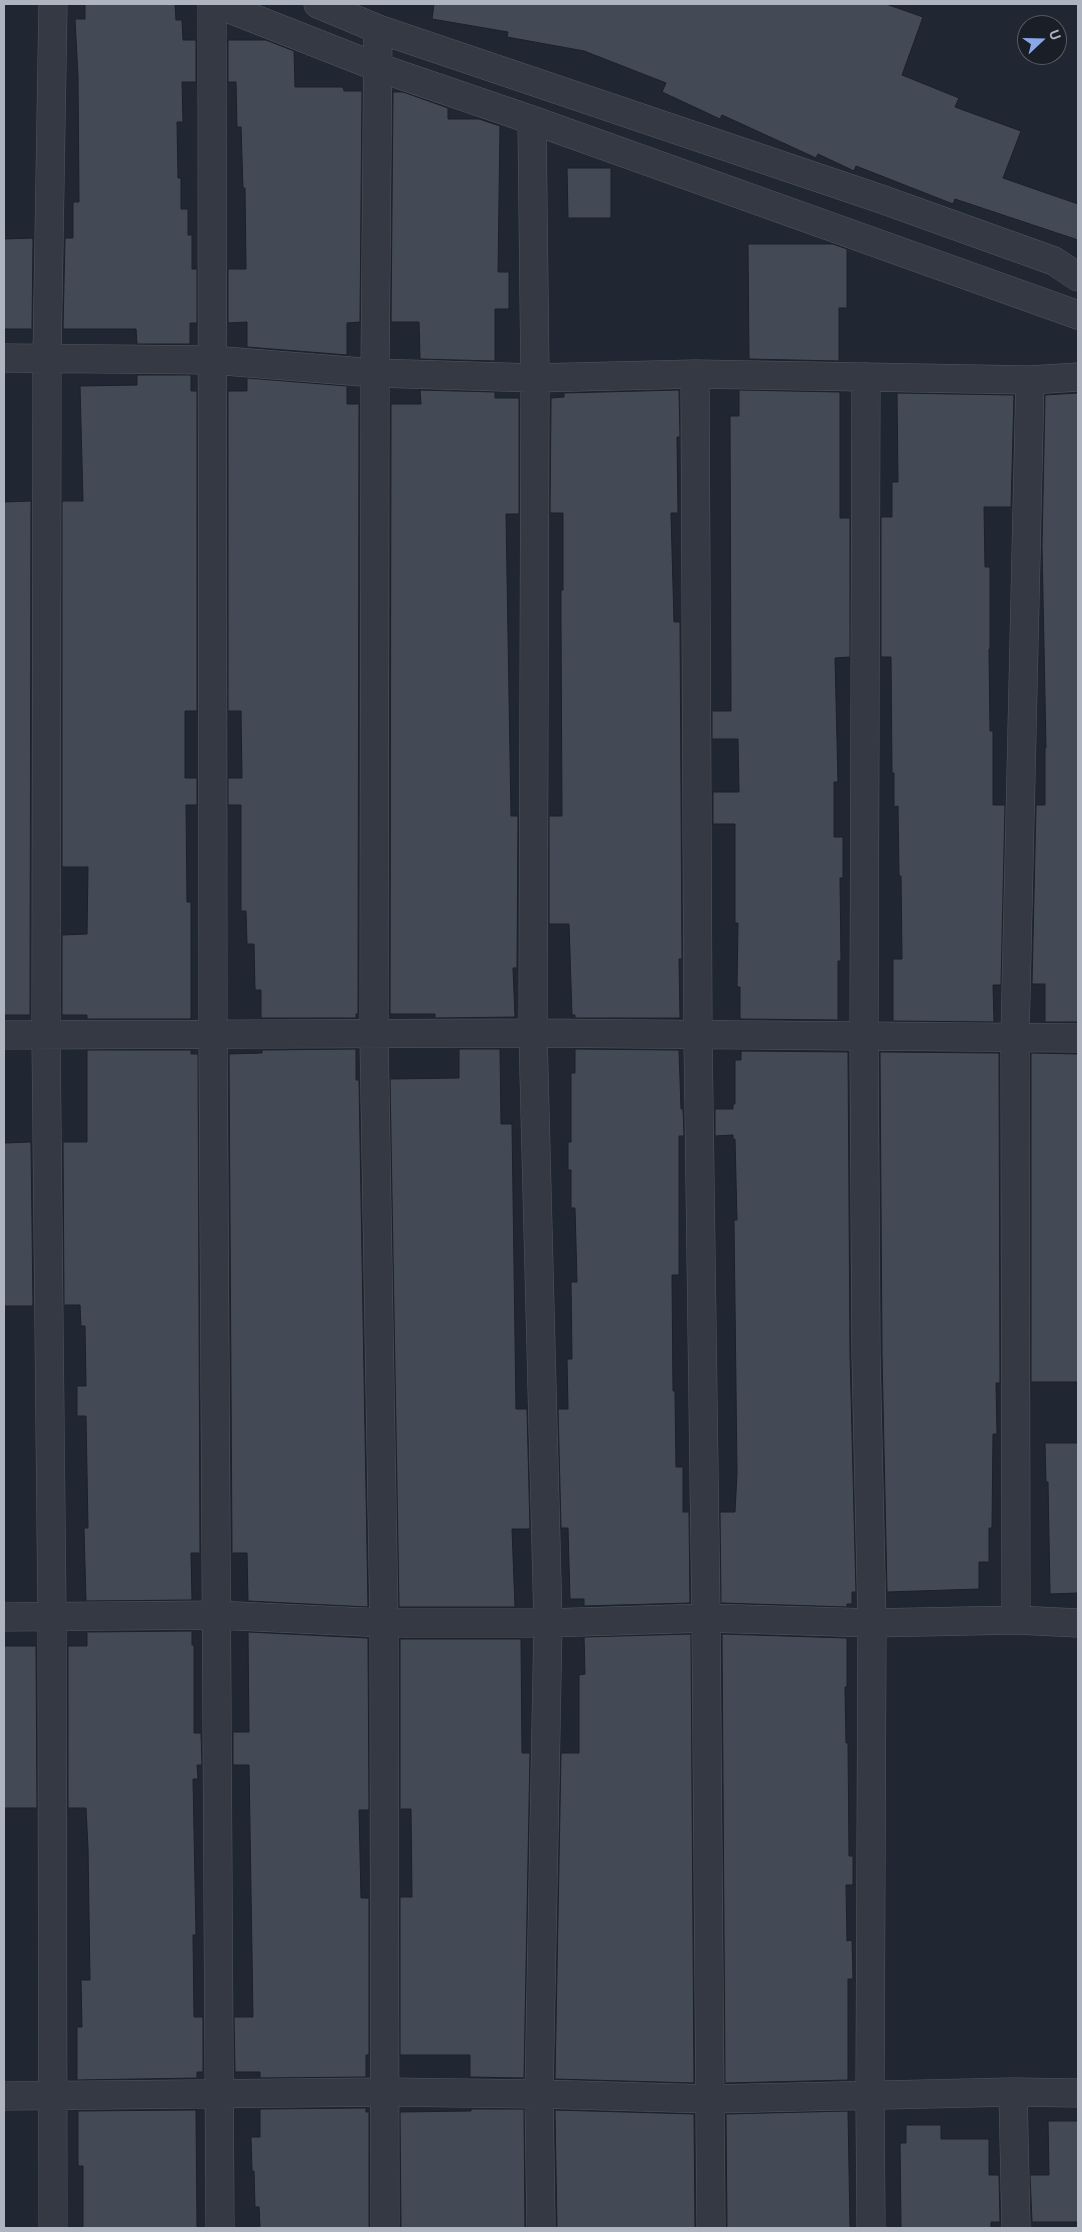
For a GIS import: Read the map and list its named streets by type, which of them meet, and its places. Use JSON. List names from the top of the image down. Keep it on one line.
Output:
{"north":"right"}
